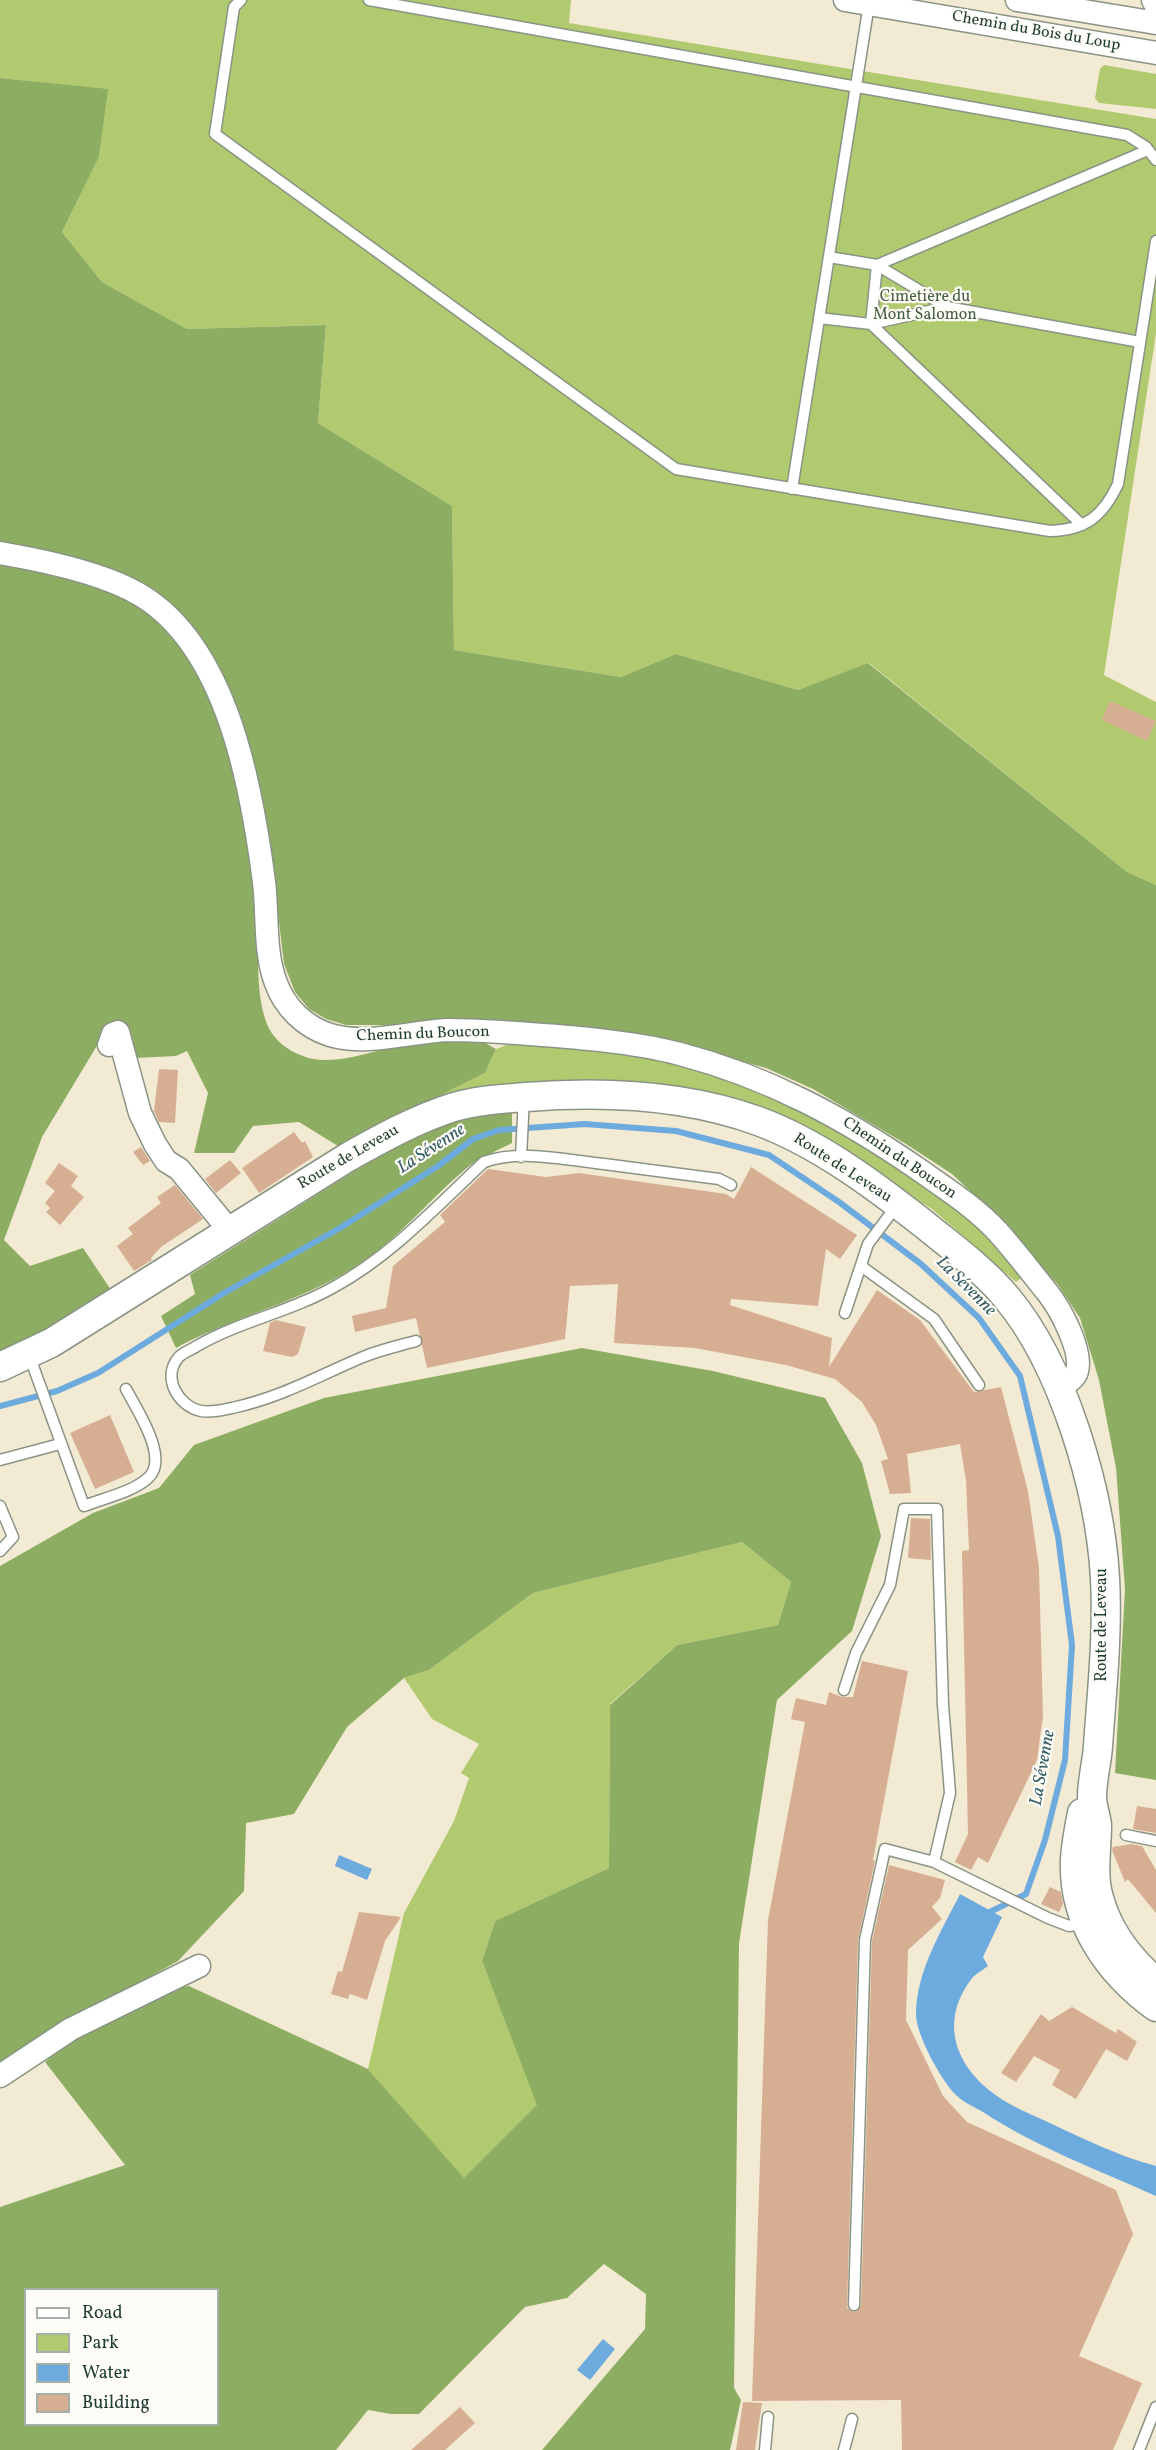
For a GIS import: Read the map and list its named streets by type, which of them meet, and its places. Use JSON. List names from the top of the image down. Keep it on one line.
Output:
{"streets":{"street":["Chemin du Bois du Loup","Chemin du Boucon","Route de Leveau"]},"crossings":[["Chemin du Boucon","Route de Leveau"]],"water":["La Sévenne"],"parks":["Cimetière du Mont Salomon"],"legend":["Road","Park","Water","Building"]}
